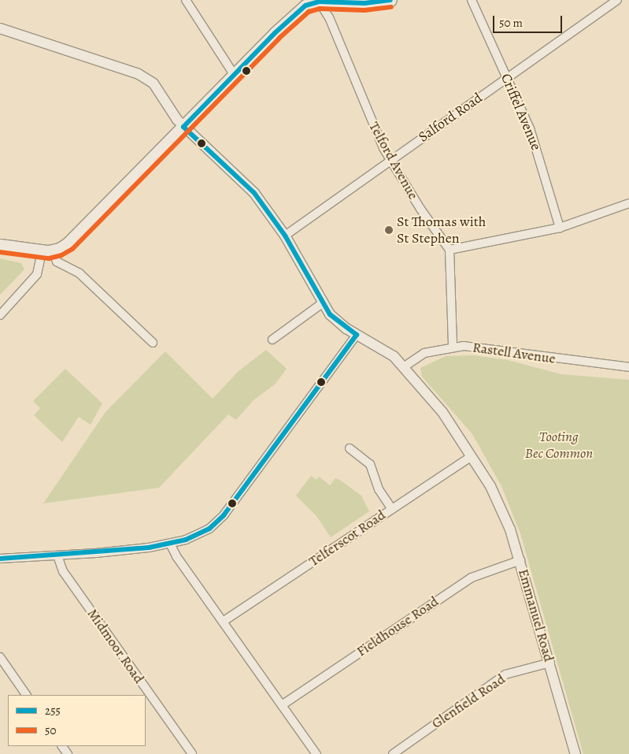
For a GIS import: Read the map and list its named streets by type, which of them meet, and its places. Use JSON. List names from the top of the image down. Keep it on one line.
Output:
{"streets":{"street":["Criffel Avenue","Salford Road","Telford Avenue","Rastell Avenue","Telferscot Road","Emmanuel Road","Fieldhouse Road","Midmoor Road","Glenfield Road"]},"crossings":[["Criffel Avenue","Salford Road"],["Salford Road","Telford Avenue"],["Salford Road","Emmanuel Road"],["Rastell Avenue","Emmanuel Road"],["Telferscot Road","Emmanuel Road"],["Emmanuel Road","Fieldhouse Road"],["Emmanuel Road","Glenfield Road"]],"parks":["Tooting Bec Common"],"places":["St Thomas with St Stephen"],"lines":["transit line 255","transit line 50"],"legend":["255","50"],"scale_bar":"50 m"}
